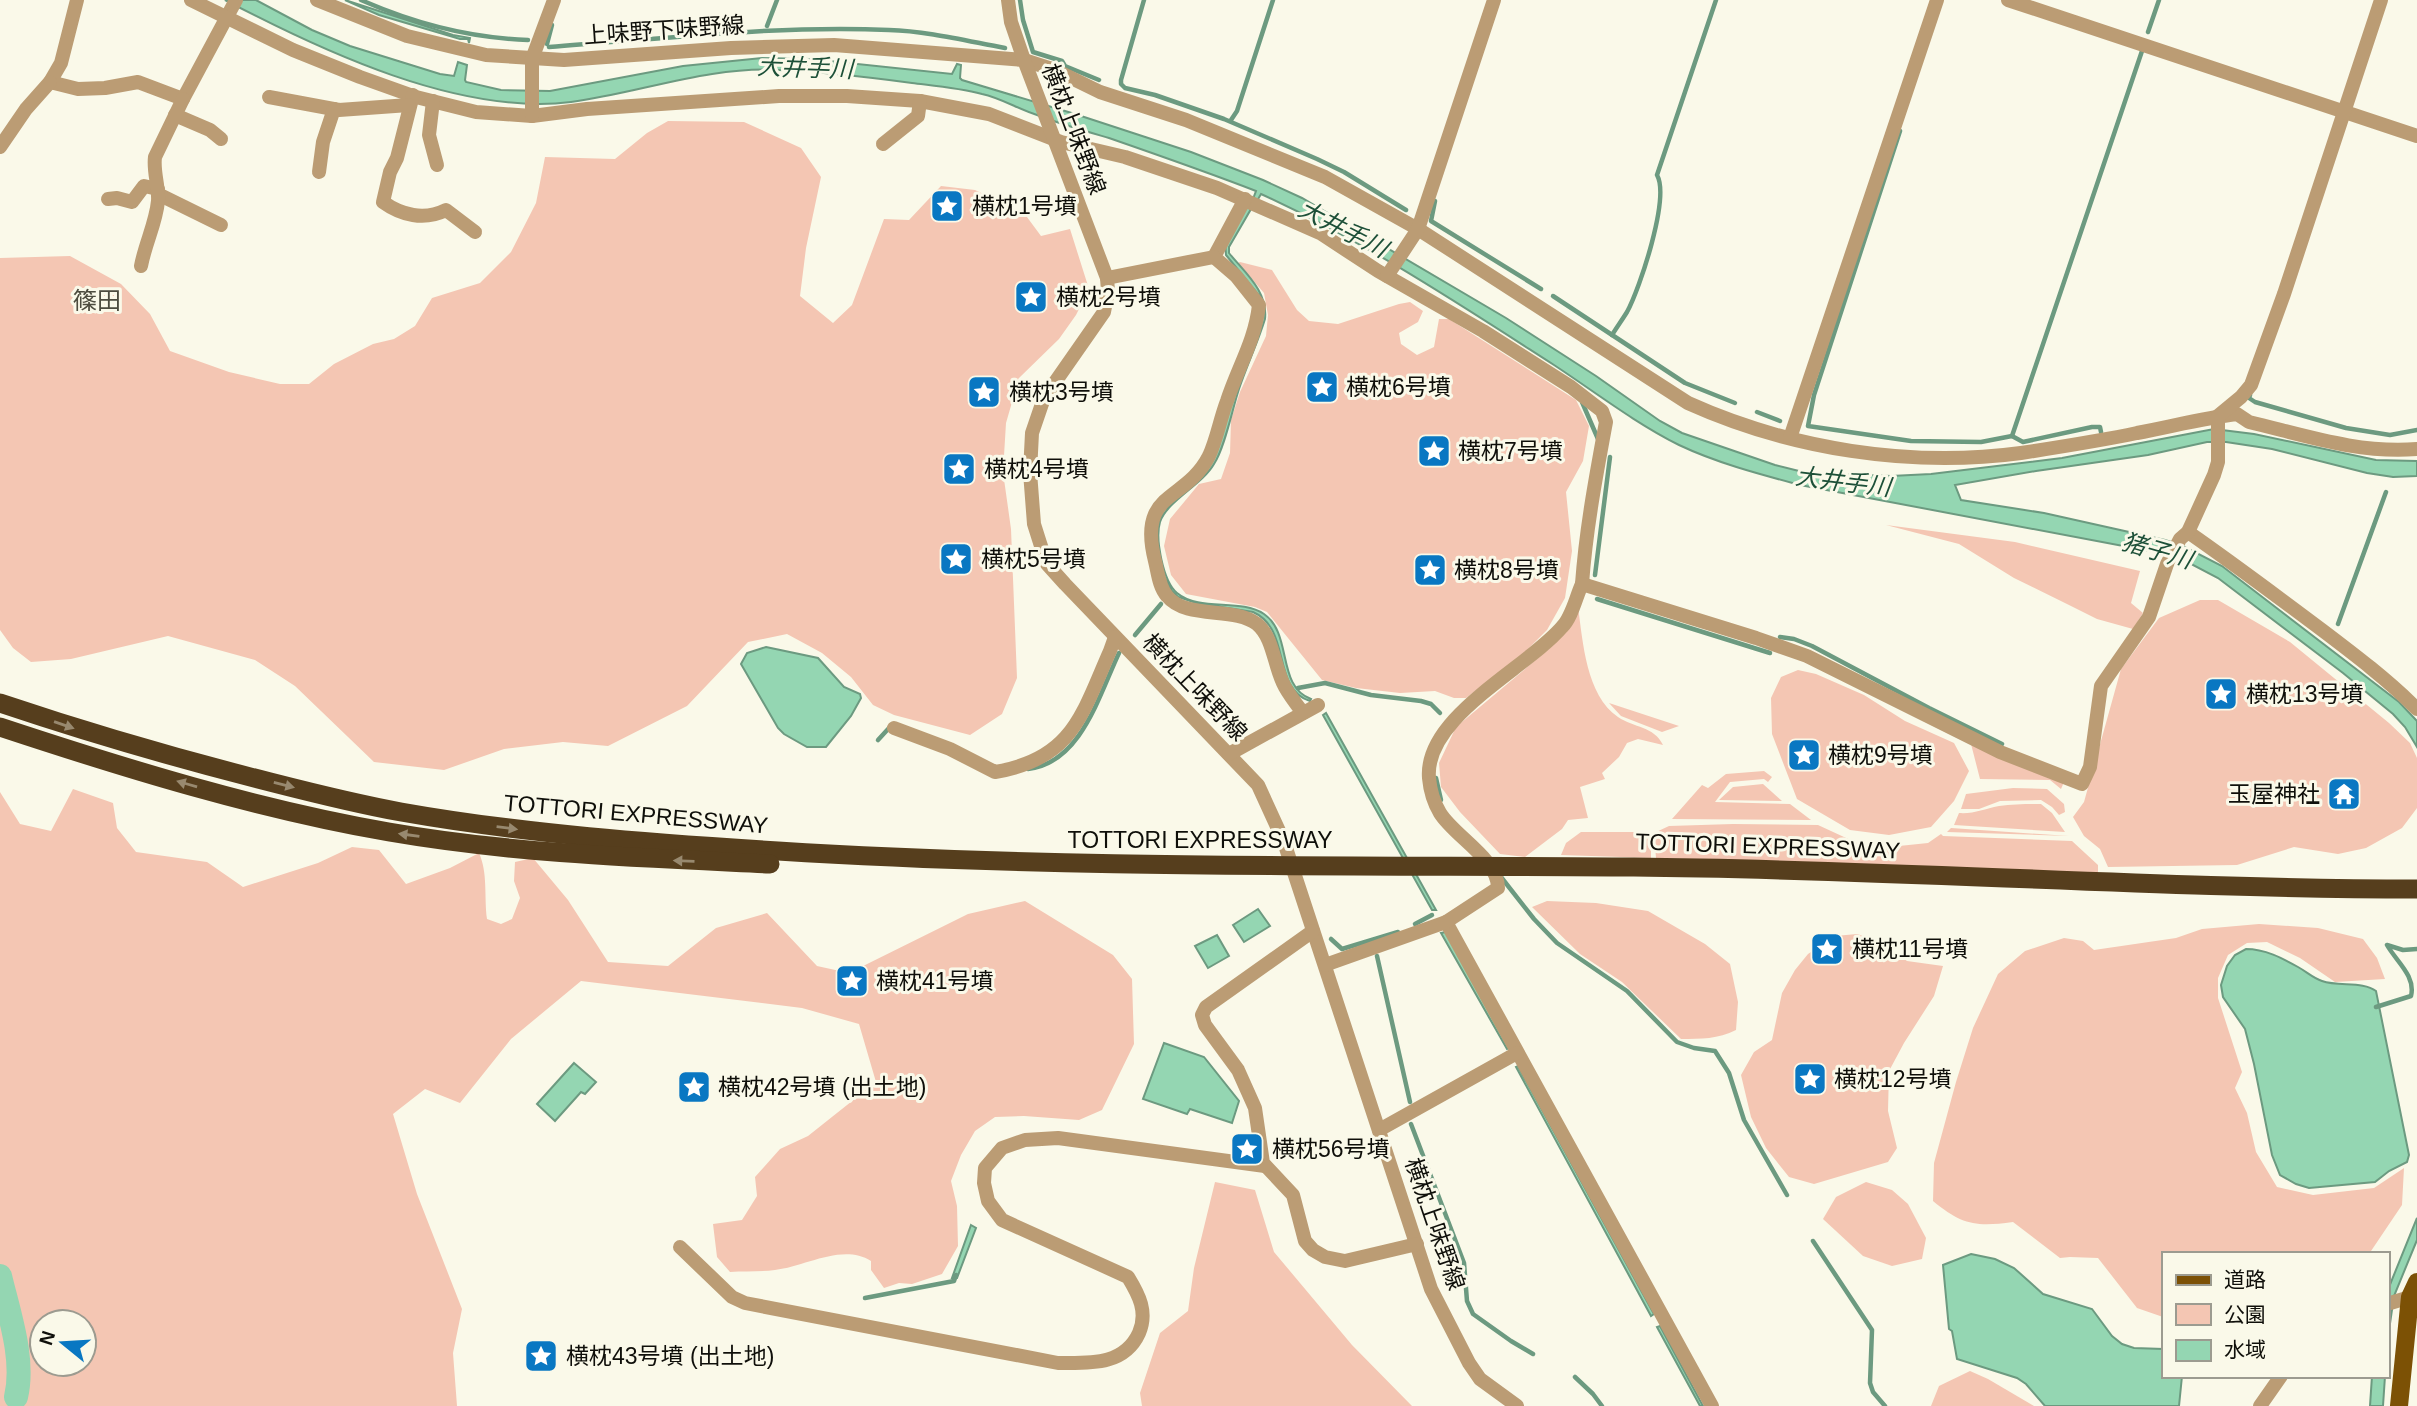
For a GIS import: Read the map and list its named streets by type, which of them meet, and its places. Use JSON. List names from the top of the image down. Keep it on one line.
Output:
{"streets":{"highway":["TOTTORI EXPRESSWAY"],"street":["上味野下味野線","横枕上味野線"]},"crossings":[["上味野下味野線","横枕上味野線"]],"districts":["篠田"],"water":["大井手川","猪子川"],"places":{"place":["横枕1号墳","横枕2号墳","横枕6号墳","横枕3号墳","横枕7号墳","横枕4号墳","横枕5号墳","横枕8号墳","横枕13号墳","横枕9号墳","横枕11号墳","横枕41号墳","横枕12号墳","横枕42号墳 (出土地)","横枕56号墳","横枕43号墳 (出土地)"],"temple":["玉屋神社"]},"legend":["道路","公園","水域"],"north":"left"}
